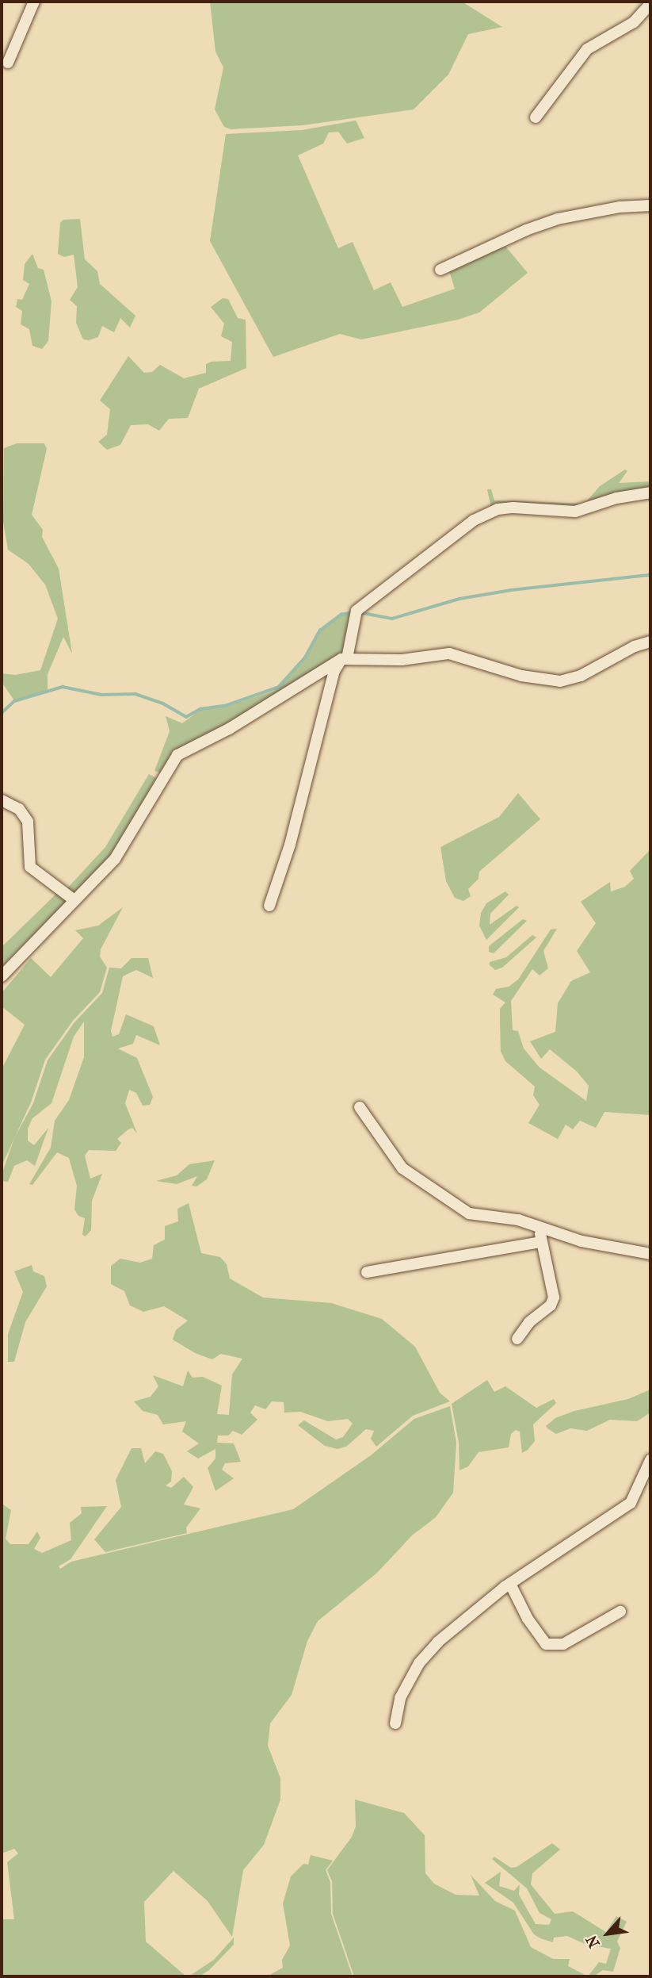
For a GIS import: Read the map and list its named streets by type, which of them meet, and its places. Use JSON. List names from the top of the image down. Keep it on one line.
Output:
{"north":"bottom left"}
